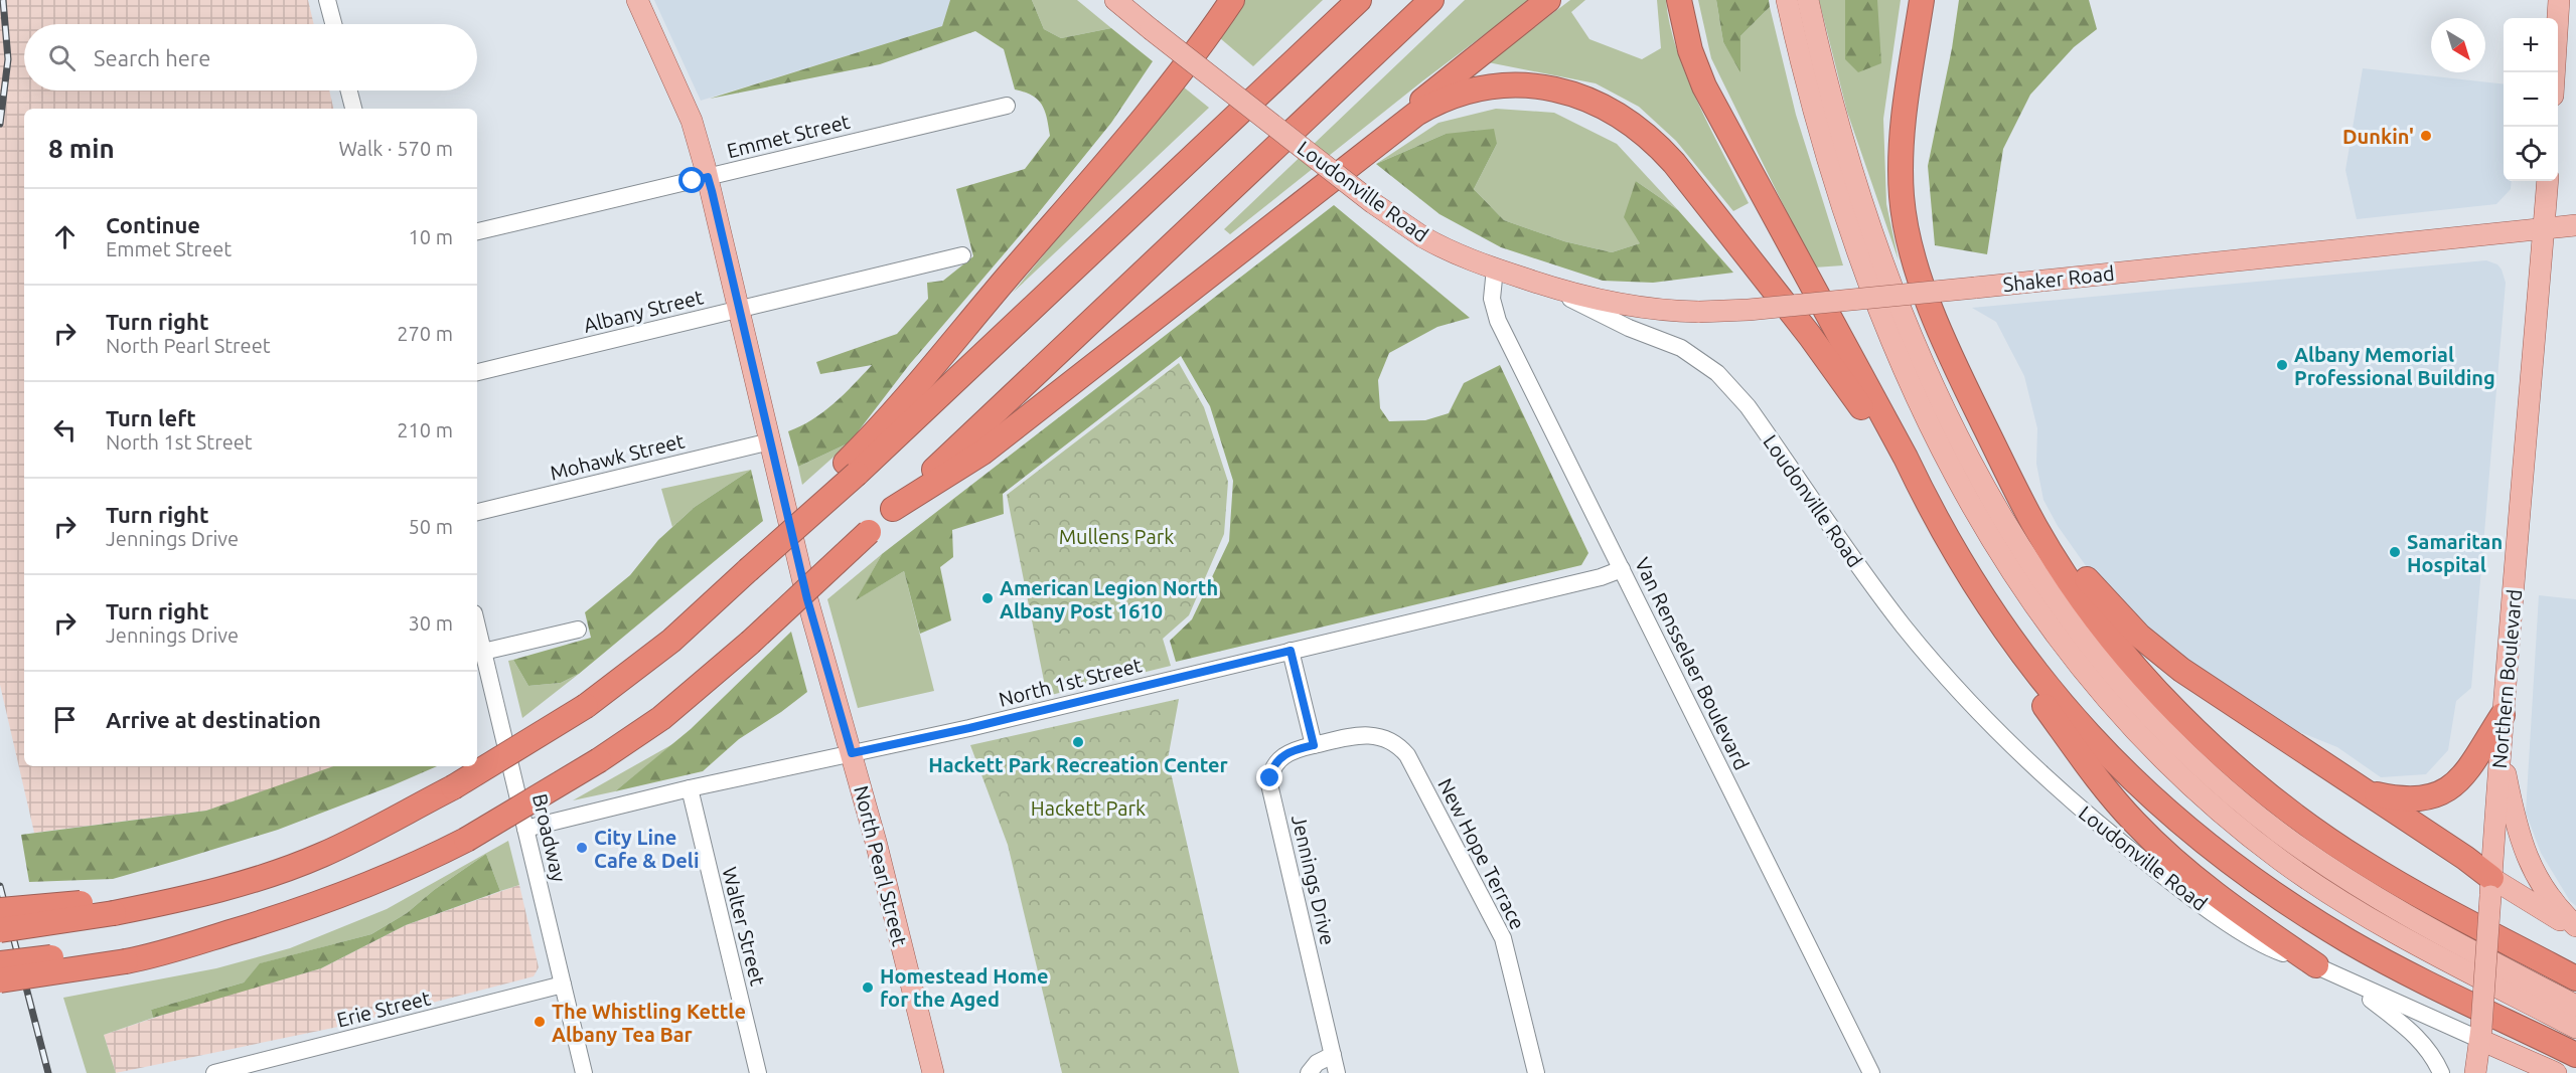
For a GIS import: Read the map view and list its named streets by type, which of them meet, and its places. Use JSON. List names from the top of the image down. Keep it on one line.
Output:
{"streets":{"main road":["Loudonville Road","Shaker Road","Northern Boulevard","North Pearl Street"],"street":["Emmet Street","Albany Street","Mohawk Street","Van Rensselaer Boulevard","North 1st Street","Broadway","New Hope Terrace","Jennings Drive","Walter Street","Erie Street"]},"crossings":[["Emmet Street","North Pearl Street"],["Loudonville Road","Shaker Road"],["Loudonville Road","Van Rensselaer Boulevard"],["Loudonville Road","Northern Boulevard"],["Shaker Road","Northern Boulevard"],["Albany Street","North Pearl Street"],["Mohawk Street","North Pearl Street"],["Van Rensselaer Boulevard","North 1st Street"],["North 1st Street","Broadway"],["North 1st Street","North Pearl Street"],["North 1st Street","Walter Street"],["Broadway","Erie Street"],["New Hope Terrace","Jennings Drive"]],"parks":["Mullens Park","Hackett Park"],"places":["Dunkin'","Albany Memorial Professional Building","Samaritan Hospital","American Legion North Albany Post 1610","Hackett Park Recreation Center","City Line Cafe & Deli","Homestead Home for the Aged","The Whistling Kettle Albany Tea Bar"],"north":"bottom right","page":{"map_buttons":["+","−"],"search":"Search here","heading":["8 min","Walk · 570 m"],"list":[["Continue","Emmet Street","10 m"],["Turn right","North Pearl Street","270 m"],["Turn left","North 1st Street","210 m"],["Turn right","Jennings Drive","50 m"],["Turn right","Jennings Drive","30 m"],"Arrive at destination"]}}
